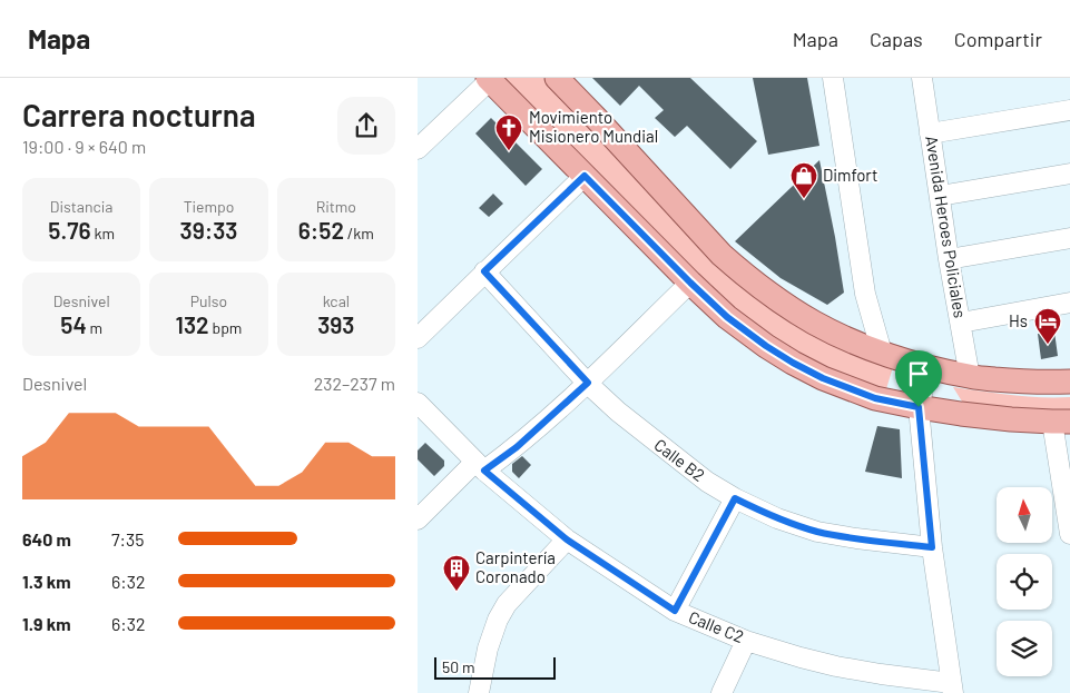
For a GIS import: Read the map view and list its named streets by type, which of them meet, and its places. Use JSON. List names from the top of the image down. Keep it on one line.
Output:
{"streets":{"street":["Avenida Heroes Policiales","Calle B2","Calle C2"]},"places":{"church":["Movimiento Misionero Mundial"],"shop":["Dimfort"],"hotel":["Hs"],"building":["Carpintería Coronado"]},"scale_bar":"50 m","north":"top","page":{"header":"Mapa","nav":["Mapa","Capas","Compartir"],"heading":["Carrera nocturna","19:00 · 9 × 640 m"],"stats":[["Distancia","5.76 km"],["Tiempo","39:33"],["Ritmo","6:52 /km"],["Desnivel","54 m"],["Pulso","132 bpm"],["kcal","393"]],"chart":["Desnivel","232–237 m"],"list":[{"name":"640 m","note":"7:35"},{"name":"1.3 km","note":"6:32"},{"name":"1.9 km","note":"6:32"}],"scale":"50 m"}}
